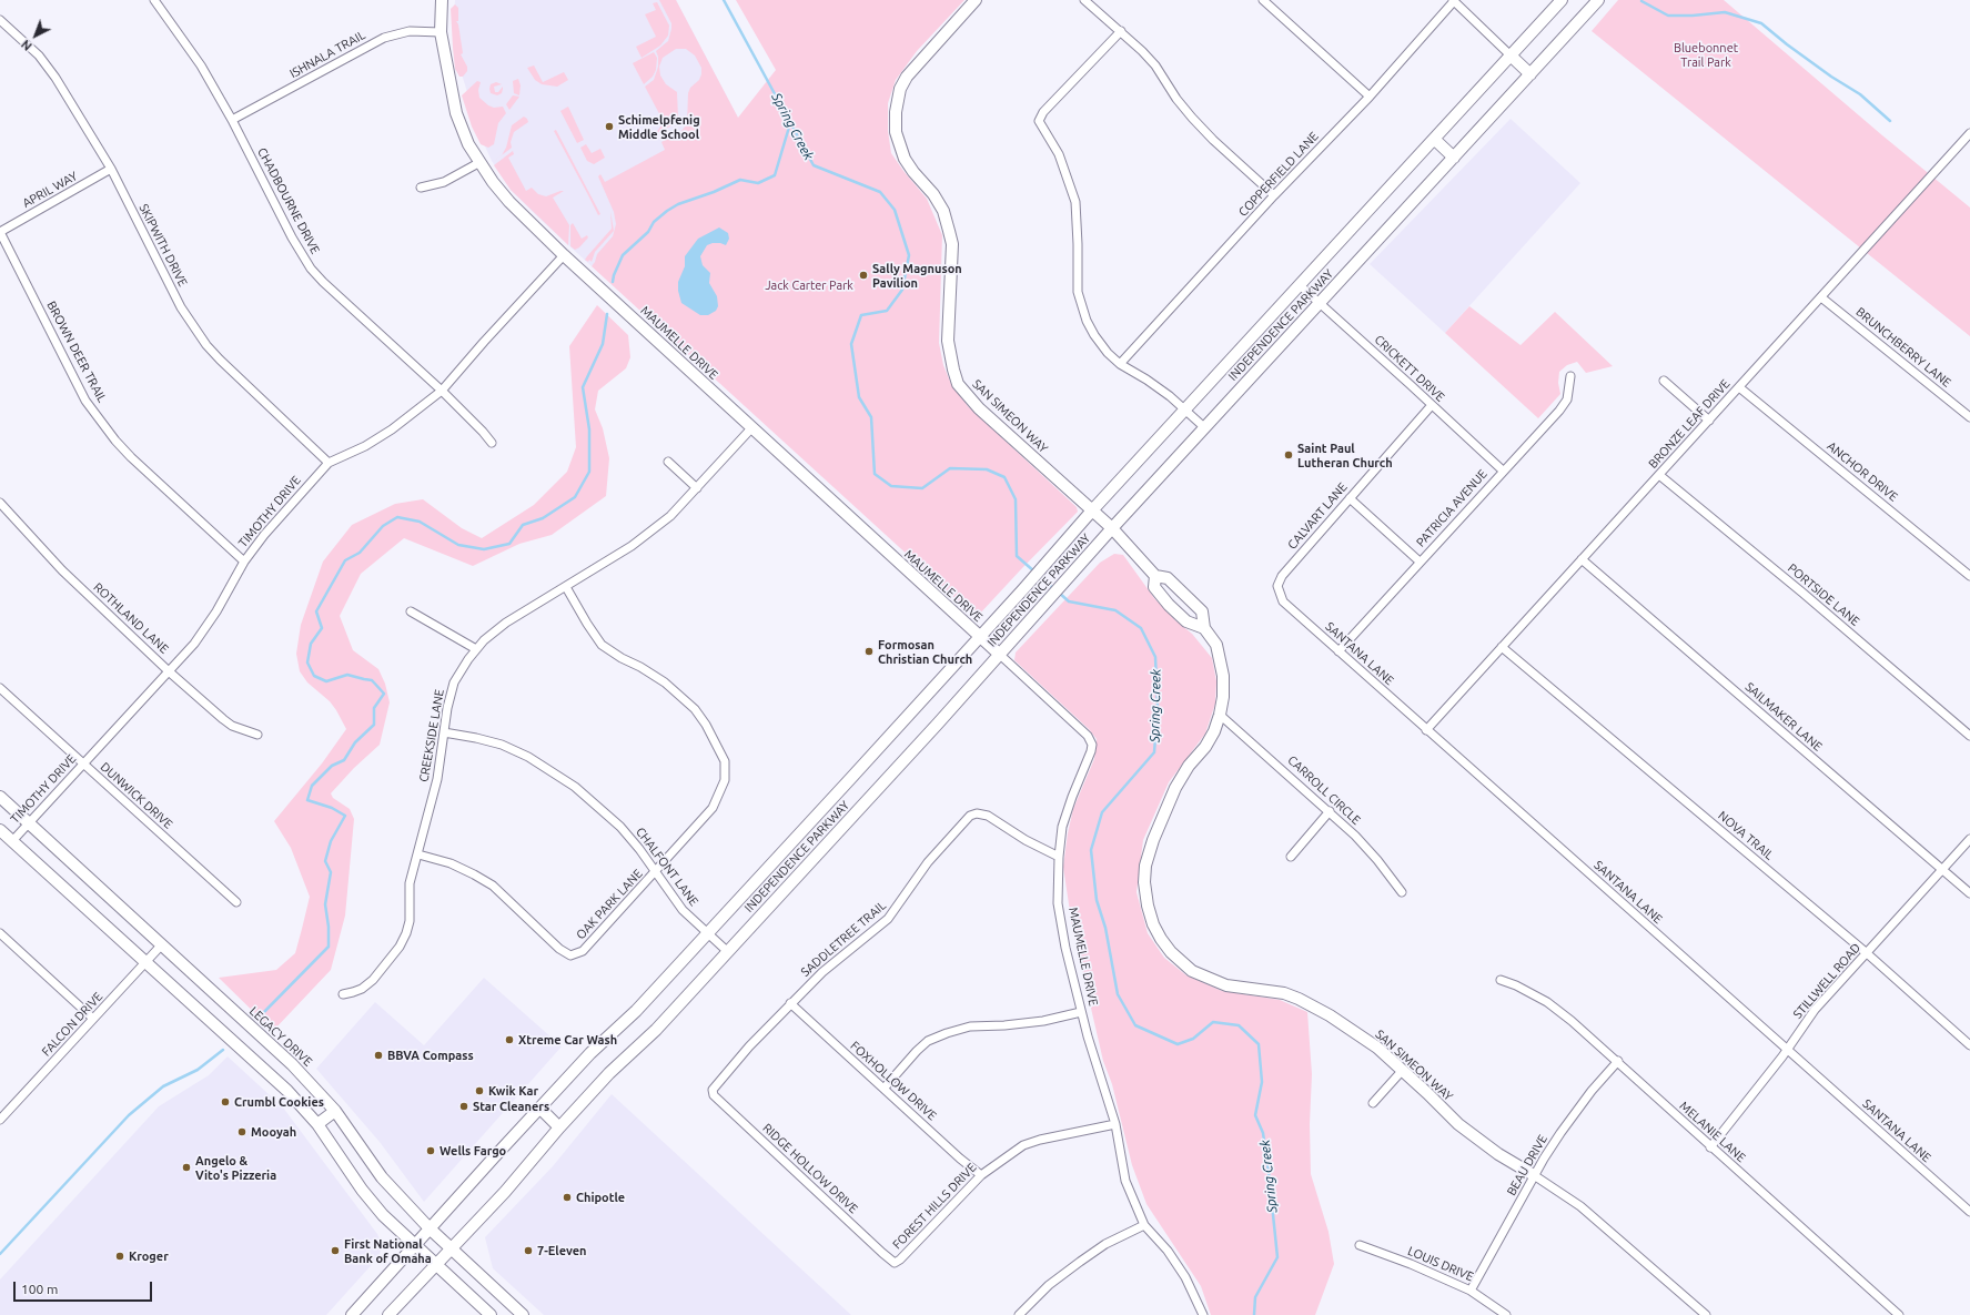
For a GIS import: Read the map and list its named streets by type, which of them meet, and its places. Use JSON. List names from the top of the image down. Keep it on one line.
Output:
{"streets":{"main road":["INDEPENDENCE PARKWAY","MAUMELLE DRIVE","SAN SIMEON WAY","LEGACY DRIVE"],"street":["ISHNALA TRAIL","COPPERFIELD LANE","APRIL WAY","CHADBOURNE DRIVE","SKIPWITH DRIVE","BRUNCHBERRY LANE","BROWN DEER TRAIL","CRICKETT DRIVE","BRONZE LEAF DRIVE","ANCHOR DRIVE","PATRICIA AVENUE","TIMOTHY DRIVE","CALVART LANE","PORTSIDE LANE","ROTHLAND LANE","SANTANA LANE","SAILMAKER LANE","CREEKSIDE LANE","CARROLL CIRCLE","DUNWICK DRIVE","NOVA TRAIL","CHALFONT LANE","OAK PARK LANE","SADDLETREE TRAIL","STILLWELL ROAD","FALCON DRIVE","FOXHOLLOW DRIVE","MELANIE LANE","BEAU DRIVE","RIDGE HOLLOW DRIVE","FOREST HILLS DRIVE","LOUIS DRIVE"]},"crossings":[["ISHNALA TRAIL","CHADBOURNE DRIVE"],["ISHNALA TRAIL","MAUMELLE DRIVE"],["APRIL WAY","SKIPWITH DRIVE"],["APRIL WAY","BROWN DEER TRAIL"],["CHADBOURNE DRIVE","TIMOTHY DRIVE"],["SKIPWITH DRIVE","TIMOTHY DRIVE"],["INDEPENDENCE PARKWAY","MAUMELLE DRIVE"],["INDEPENDENCE PARKWAY","CRICKETT DRIVE"],["INDEPENDENCE PARKWAY","SAN SIMEON WAY"],["INDEPENDENCE PARKWAY","CHALFONT LANE"],["INDEPENDENCE PARKWAY","LEGACY DRIVE"],["MAUMELLE DRIVE","TIMOTHY DRIVE"],["MAUMELLE DRIVE","CREEKSIDE LANE"],["MAUMELLE DRIVE","SADDLETREE TRAIL"],["MAUMELLE DRIVE","FOREST HILLS DRIVE"],["BRUNCHBERRY LANE","BRONZE LEAF DRIVE"],["BROWN DEER TRAIL","TIMOTHY DRIVE"],["CRICKETT DRIVE","PATRICIA AVENUE"],["CRICKETT DRIVE","CALVART LANE"],["SAN SIMEON WAY","CARROLL CIRCLE"],["SAN SIMEON WAY","BEAU DRIVE"],["BRONZE LEAF DRIVE","ANCHOR DRIVE"],["BRONZE LEAF DRIVE","PORTSIDE LANE"],["BRONZE LEAF DRIVE","SANTANA LANE"],["BRONZE LEAF DRIVE","SAILMAKER LANE"],["BRONZE LEAF DRIVE","NOVA TRAIL"],["PATRICIA AVENUE","SANTANA LANE"],["TIMOTHY DRIVE","ROTHLAND LANE"],["TIMOTHY DRIVE","DUNWICK DRIVE"],["TIMOTHY DRIVE","LEGACY DRIVE"],["CALVART LANE","SANTANA LANE"],["SANTANA LANE","STILLWELL ROAD"],["SAILMAKER LANE","STILLWELL ROAD"],["CREEKSIDE LANE","CHALFONT LANE"],["CREEKSIDE LANE","OAK PARK LANE"],["NOVA TRAIL","STILLWELL ROAD"],["CHALFONT LANE","OAK PARK LANE"],["SADDLETREE TRAIL","FOXHOLLOW DRIVE"],["SADDLETREE TRAIL","RIDGE HOLLOW DRIVE"],["STILLWELL ROAD","MELANIE LANE"],["FALCON DRIVE","LEGACY DRIVE"],["FOXHOLLOW DRIVE","FOREST HILLS DRIVE"],["MELANIE LANE","BEAU DRIVE"],["BEAU DRIVE","LOUIS DRIVE"],["RIDGE HOLLOW DRIVE","FOREST HILLS DRIVE"]],"water":["Spring Creek"],"parks":["Bluebonnet Trail Park","Jack Carter Park"],"places":["Schimelpfenig Middle School","Sally Magnuson Pavilion","Saint Paul Lutheran Church","Formosan Christian Church","Xtreme Car Wash","BBVA Compass","Kwik Kar","Crumbl Cookies","Star Cleaners","Mooyah","Wells Fargo","Angelo & Vito's Pizzeria","Chipotle","First National Bank of Omaha","7-Eleven","Kroger"],"scale_bar":"100 m","north":"bottom left"}
